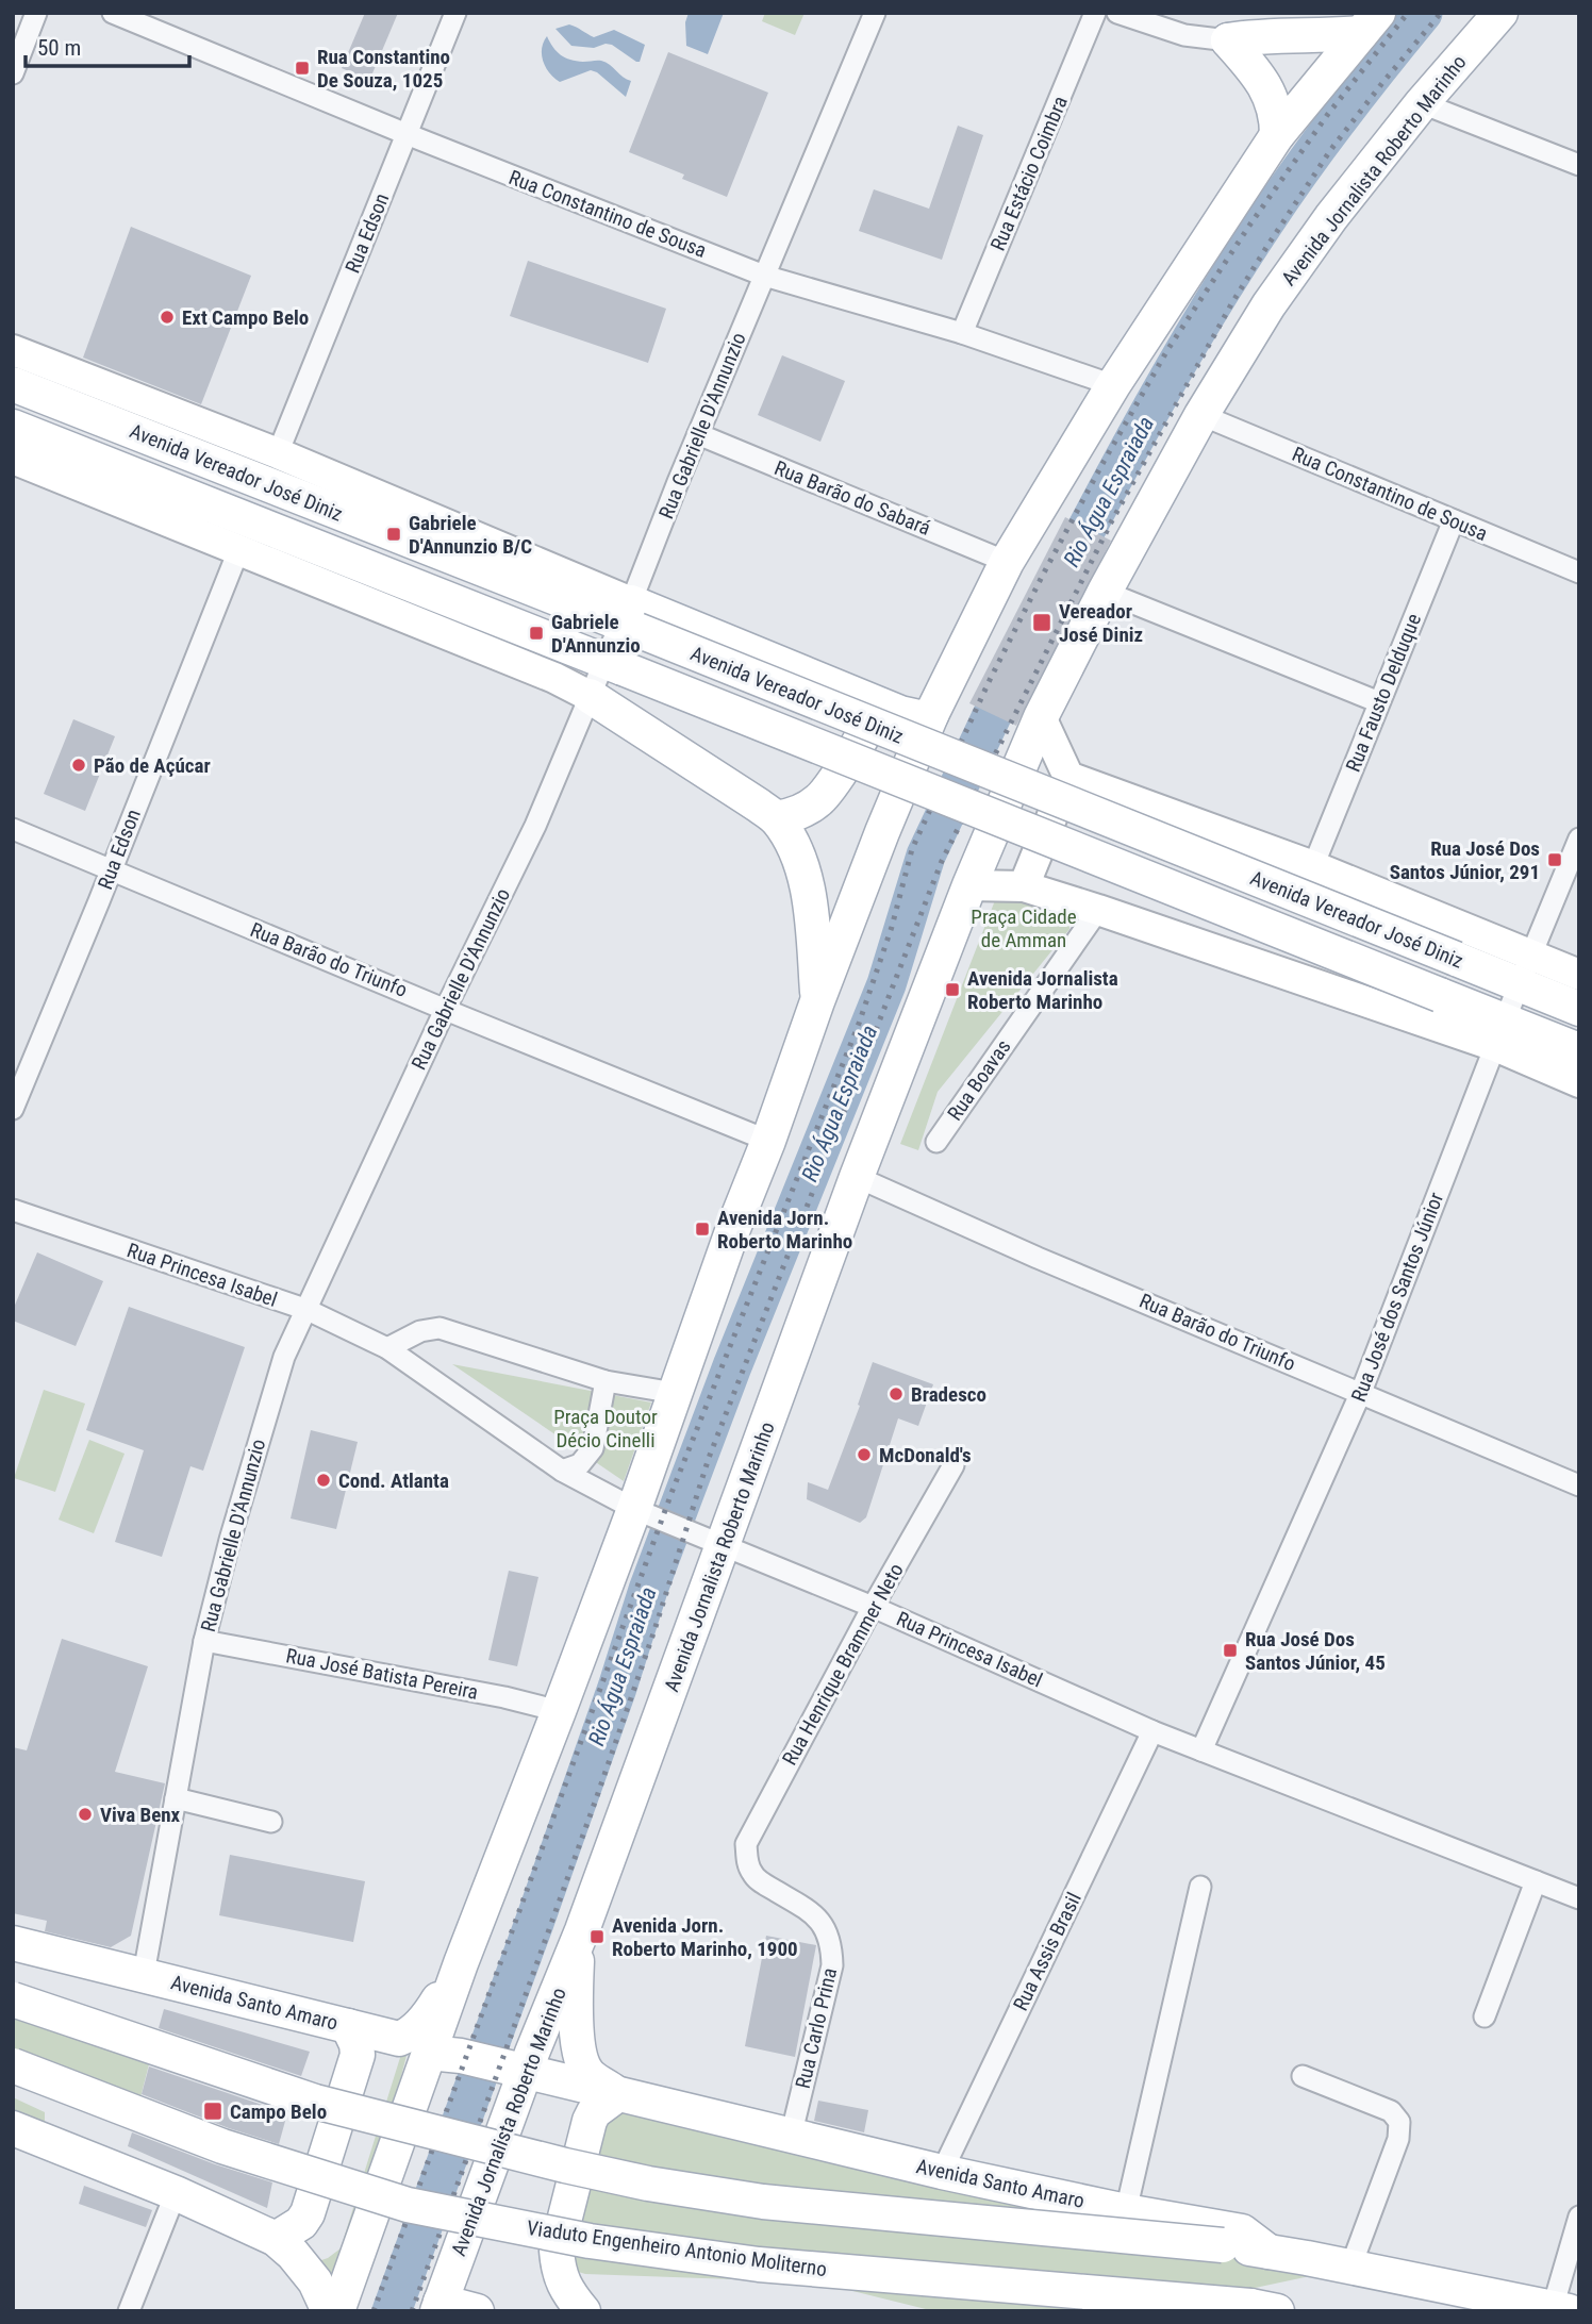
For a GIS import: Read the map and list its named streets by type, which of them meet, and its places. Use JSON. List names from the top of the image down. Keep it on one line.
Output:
{"streets":{"main road":["Avenida Jornalista Roberto Marinho","Avenida Vereador José Diniz","Avenida Santo Amaro","Viaduto Engenheiro Antonio Moliterno"],"street":["Rua Estácio Coimbra","Rua Constantino de Sousa","Rua Edson","Rua Gabrielle D'Annunzio","Rua Barão do Sabará","Rua Fausto Delduque","Rua Barão do Triunfo","Rua Boavas","Rua Princesa Isabel","Rua José dos Santos Júnior","Rua Henrique Brammer Neto","Rua José Batista Pereira","Rua Assis Brasil","Rua Carlo Prina"]},"crossings":[["Avenida Jornalista Roberto Marinho","Rua Constantino de Sousa"],["Avenida Jornalista Roberto Marinho","Avenida Vereador José Diniz"],["Avenida Jornalista Roberto Marinho","Rua Barão do Triunfo"],["Avenida Jornalista Roberto Marinho","Rua Princesa Isabel"],["Avenida Jornalista Roberto Marinho","Avenida Santo Amaro"],["Rua Estácio Coimbra","Rua Constantino de Sousa"],["Rua Constantino de Sousa","Rua Edson"],["Rua Constantino de Sousa","Rua Gabrielle D'Annunzio"],["Rua Constantino de Sousa","Rua Fausto Delduque"],["Rua Edson","Avenida Vereador José Diniz"],["Rua Edson","Rua Barão do Triunfo"],["Rua Gabrielle D'Annunzio","Avenida Vereador José Diniz"],["Rua Gabrielle D'Annunzio","Rua Barão do Sabará"],["Rua Gabrielle D'Annunzio","Rua Barão do Triunfo"],["Rua Gabrielle D'Annunzio","Rua Princesa Isabel"],["Rua Gabrielle D'Annunzio","Rua José Batista Pereira"],["Rua Gabrielle D'Annunzio","Avenida Santo Amaro"],["Avenida Vereador José Diniz","Rua Fausto Delduque"],["Avenida Vereador José Diniz","Rua Boavas"],["Avenida Vereador José Diniz","Rua José dos Santos Júnior"],["Rua Barão do Triunfo","Rua José dos Santos Júnior"],["Rua Princesa Isabel","Rua José dos Santos Júnior"],["Rua Princesa Isabel","Rua Henrique Brammer Neto"],["Rua Princesa Isabel","Rua Assis Brasil"],["Rua Henrique Brammer Neto","Rua Carlo Prina"],["Rua Assis Brasil","Avenida Santo Amaro"],["Avenida Santo Amaro","Rua Carlo Prina"]],"water":["Rio Água Espraiada"],"parks":["Praça Cidade de Amman","Praça Doutor Décio Cinelli"],"places":{"transit":["Rua Constantino De Souza, 1025","Gabriele D'Annunzio B/C","Vereador José Diniz","Gabriele D'Annunzio","Rua José Dos Santos Júnior, 291","Avenida Jornalista Roberto Marinho","Avenida Jorn. Roberto Marinho","Rua José Dos Santos Júnior, 45","Avenida Jorn. Roberto Marinho, 1900","Campo Belo"],"other":["Ext Campo Belo","Pão de Açúcar","Bradesco","McDonald's","Cond. Atlanta","Viva Benx"]},"scale_bar":"50 m"}
